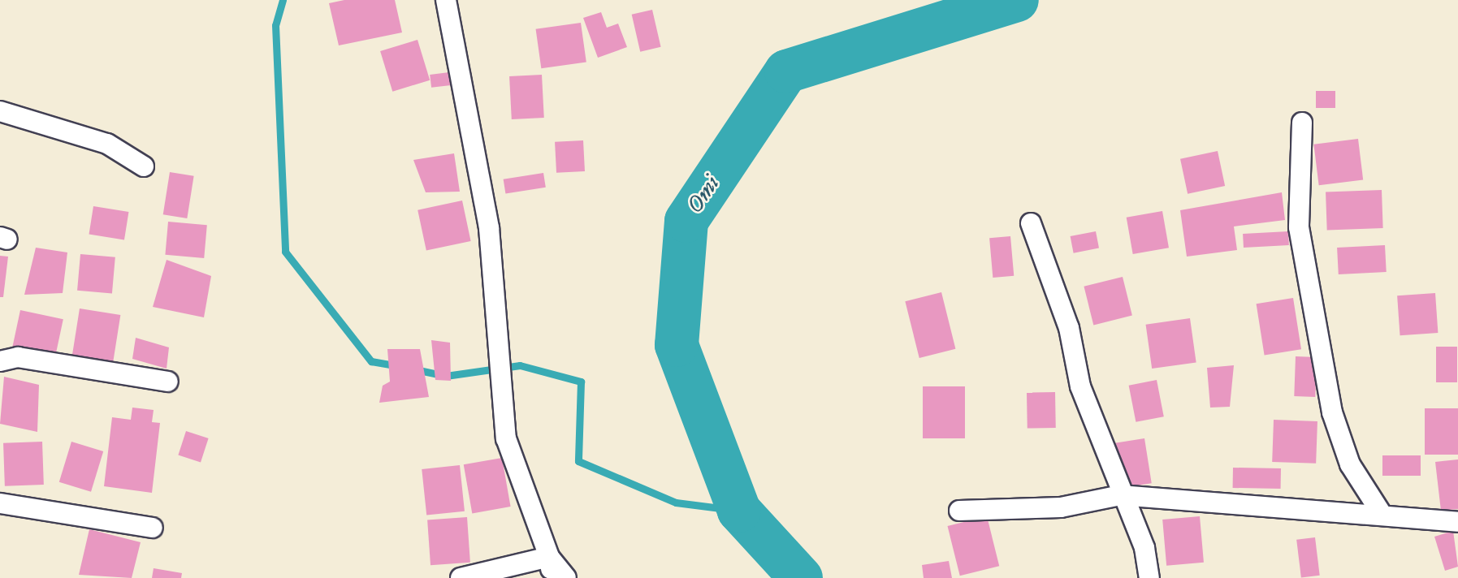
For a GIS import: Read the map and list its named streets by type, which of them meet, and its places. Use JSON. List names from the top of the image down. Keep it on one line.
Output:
{"water":["Omi"]}
